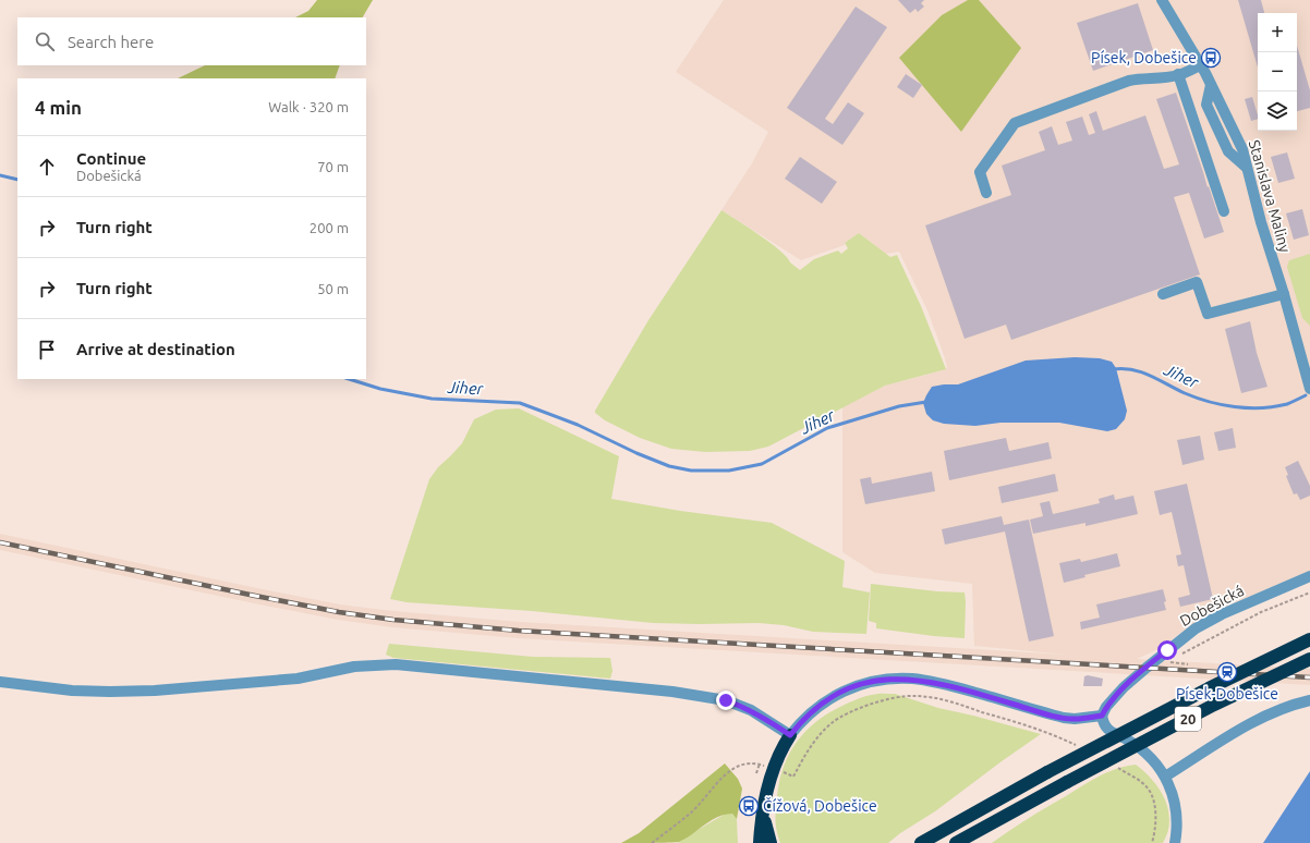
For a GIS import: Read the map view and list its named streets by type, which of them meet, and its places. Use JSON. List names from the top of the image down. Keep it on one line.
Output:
{"streets":{"highway":["20"],"street":["Stanislava Maliny","Dobešická"]},"water":["Jiher"],"places":{"bus stop":["Písek, Dobešice","Čížová, Dobešice"],"station":["Písek-Dobešice"]},"page":{"map_buttons":["+","−"],"search":"Search here","heading":["4 min","Walk · 320 m"],"list":[["Continue","Dobešická","70 m"],["Turn right","200 m"],["Turn right","50 m"],"Arrive at destination"]}}
